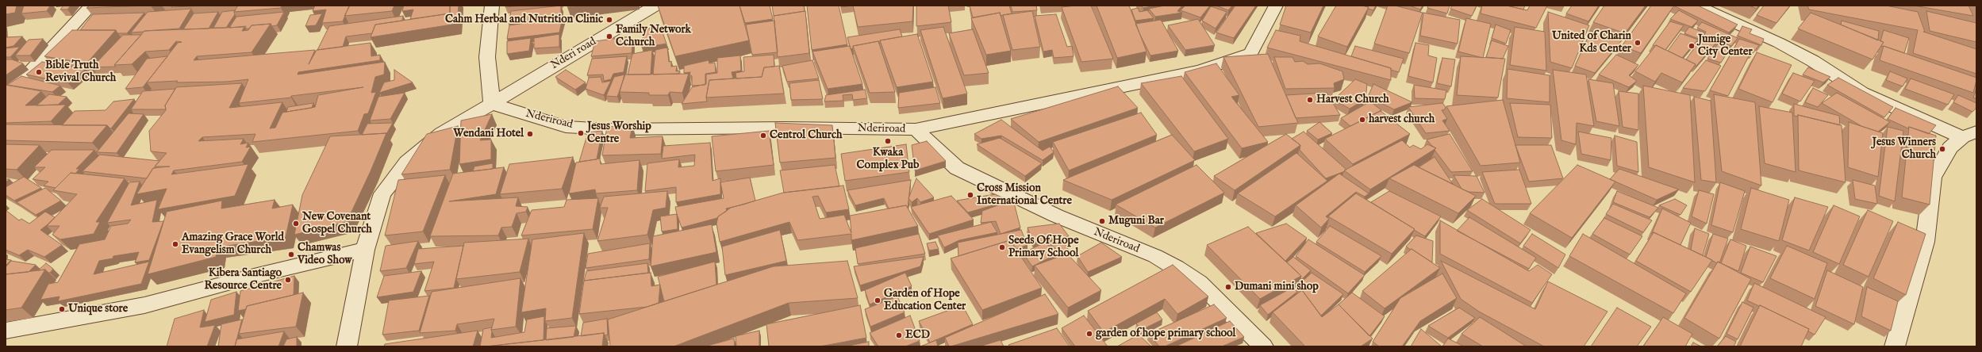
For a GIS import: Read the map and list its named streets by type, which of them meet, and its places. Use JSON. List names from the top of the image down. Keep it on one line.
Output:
{"streets":{"street":["Nderi road","Nderiroad"]},"crossings":[["Nderi road","Nderiroad"]],"places":["Cahm Herbal and Nutrition Clinic","Family Network Cchurch","United of Charin Kds Center","Jumige City Center","Bible Truth Revival Church","Harvest Church","harvest church","Jesus Worship Centre","Wendani Hotel","Centrol Church","Kwaka Complex Pub","Jesus Winners Church","Cross Mission International Centre","Muguni Bar","New Covenant Gospel Church","Amazing Grace World Evangelism Church","Seeds Of Hope Primary School","Chamwas Video Show","Kibera Santiago Resource Centre","Dumani mini shop","Garden of Hope Education Center","Unique store","garden of hope primary school","ECD"]}
